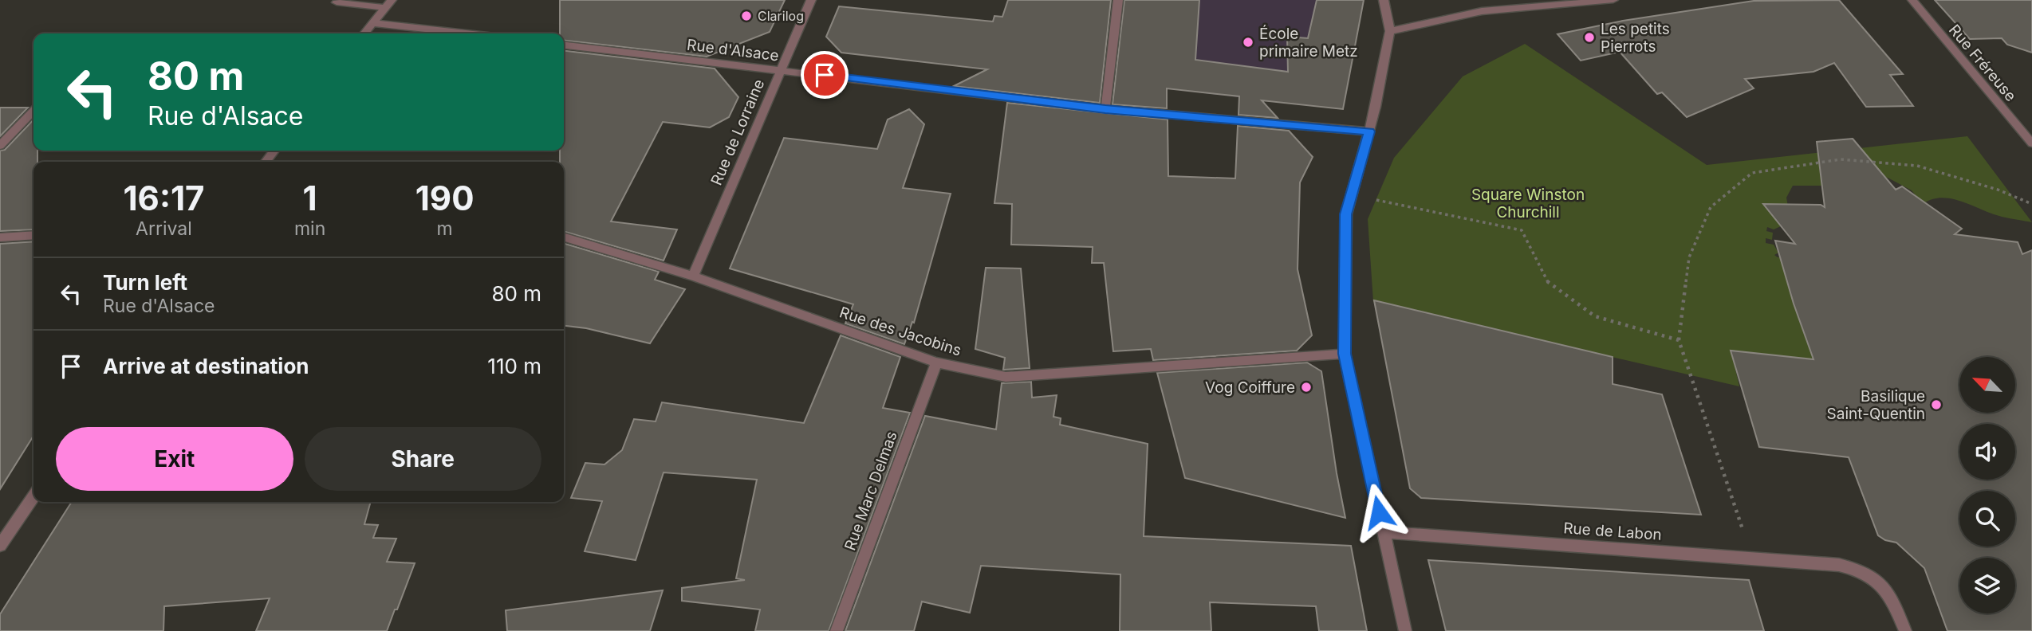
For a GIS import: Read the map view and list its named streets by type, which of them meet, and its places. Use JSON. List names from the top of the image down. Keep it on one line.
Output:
{"streets":{"street":["Rue d'Alsace","Rue Fréreuse","Rue de Lorraine","Rue des Jacobins","Rue Marc Delmas","Rue de Labon"]},"crossings":[["Rue d'Alsace","Rue de Lorraine"],["Rue de Lorraine","Rue des Jacobins"],["Rue des Jacobins","Rue Marc Delmas"]],"parks":["Square Winston Churchill"],"places":["Clarilog","Les petits Pierrots","École primaire Metz","Vog Coiffure","Basilique Saint-Quentin"],"north":"top left","page":{"turn":["80 m","Rue d'Alsace"],"eta":["16:17","Arrival","1","min","190","m"],"list":[{"name":"Turn left","note":"Rue d'Alsace","value":"80 m"},{"name":"Arrive at destination","value":"110 m"}],"buttons":["Exit","Share"]}}
